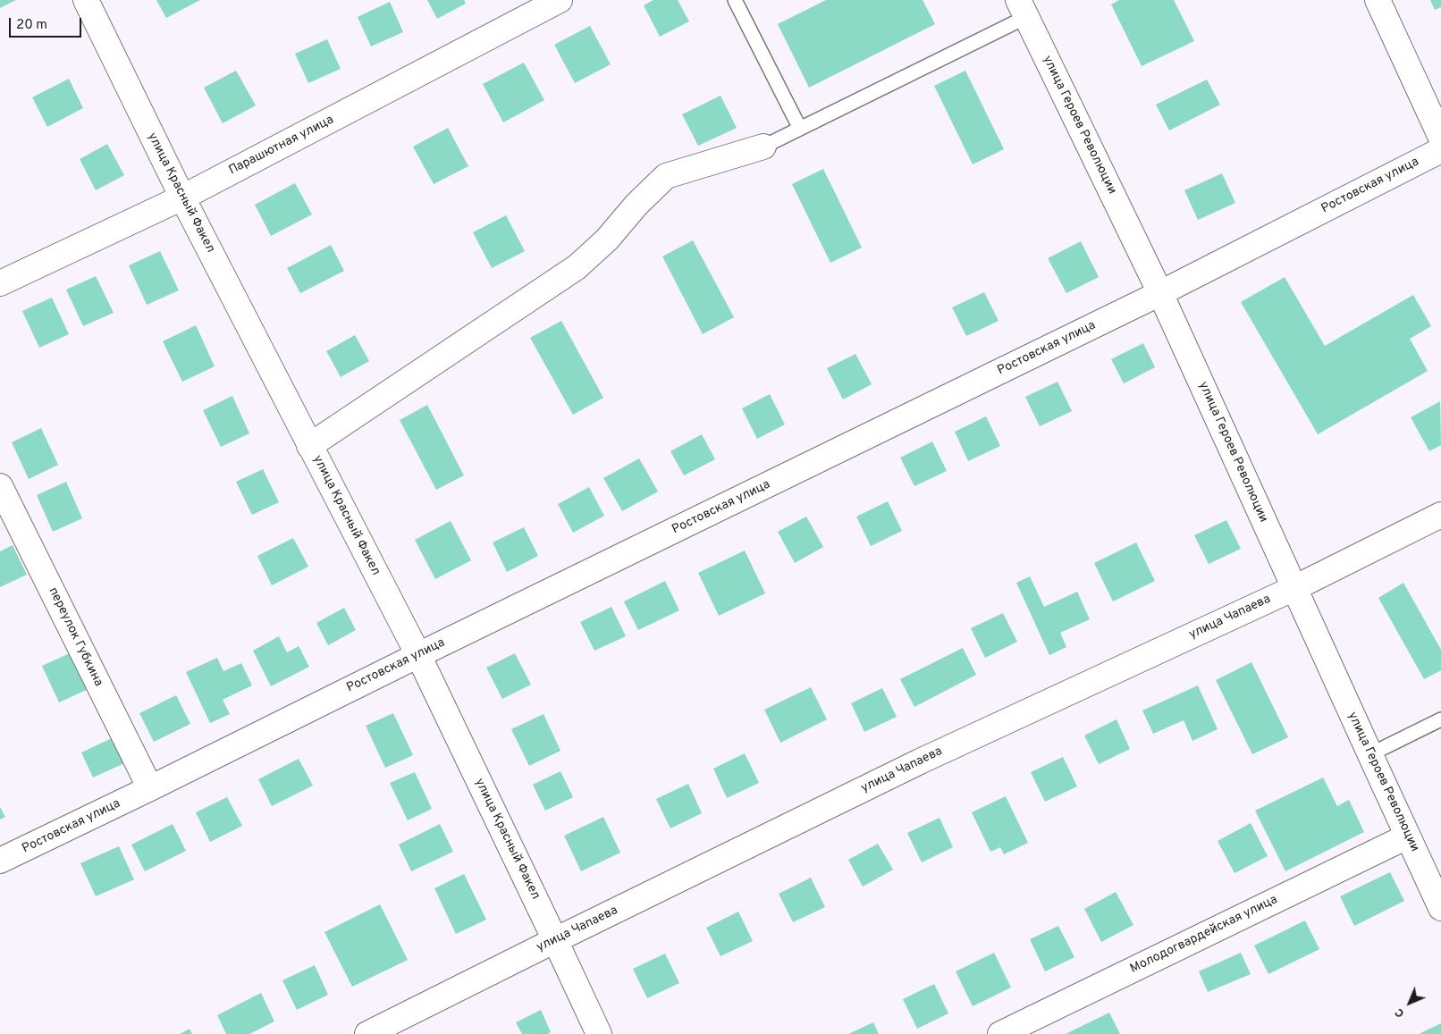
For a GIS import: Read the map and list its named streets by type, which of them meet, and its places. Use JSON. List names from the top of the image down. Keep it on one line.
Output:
{"streets":{"street":["улица Героев Революции","Парашютная улица","Ростовская улица","улица Красный Факел","улица Чапаева","переулок Губкина","Молодогвардейская улица"]},"crossings":[["улица Героев Революции","Ростовская улица"],["улица Героев Революции","улица Чапаева"],["улица Героев Революции","Молодогвардейская улица"],["Парашютная улица","улица Красный Факел"],["Ростовская улица","улица Красный Факел"],["Ростовская улица","переулок Губкина"],["улица Красный Факел","улица Чапаева"]],"scale_bar":"20 m","north":"bottom left"}
